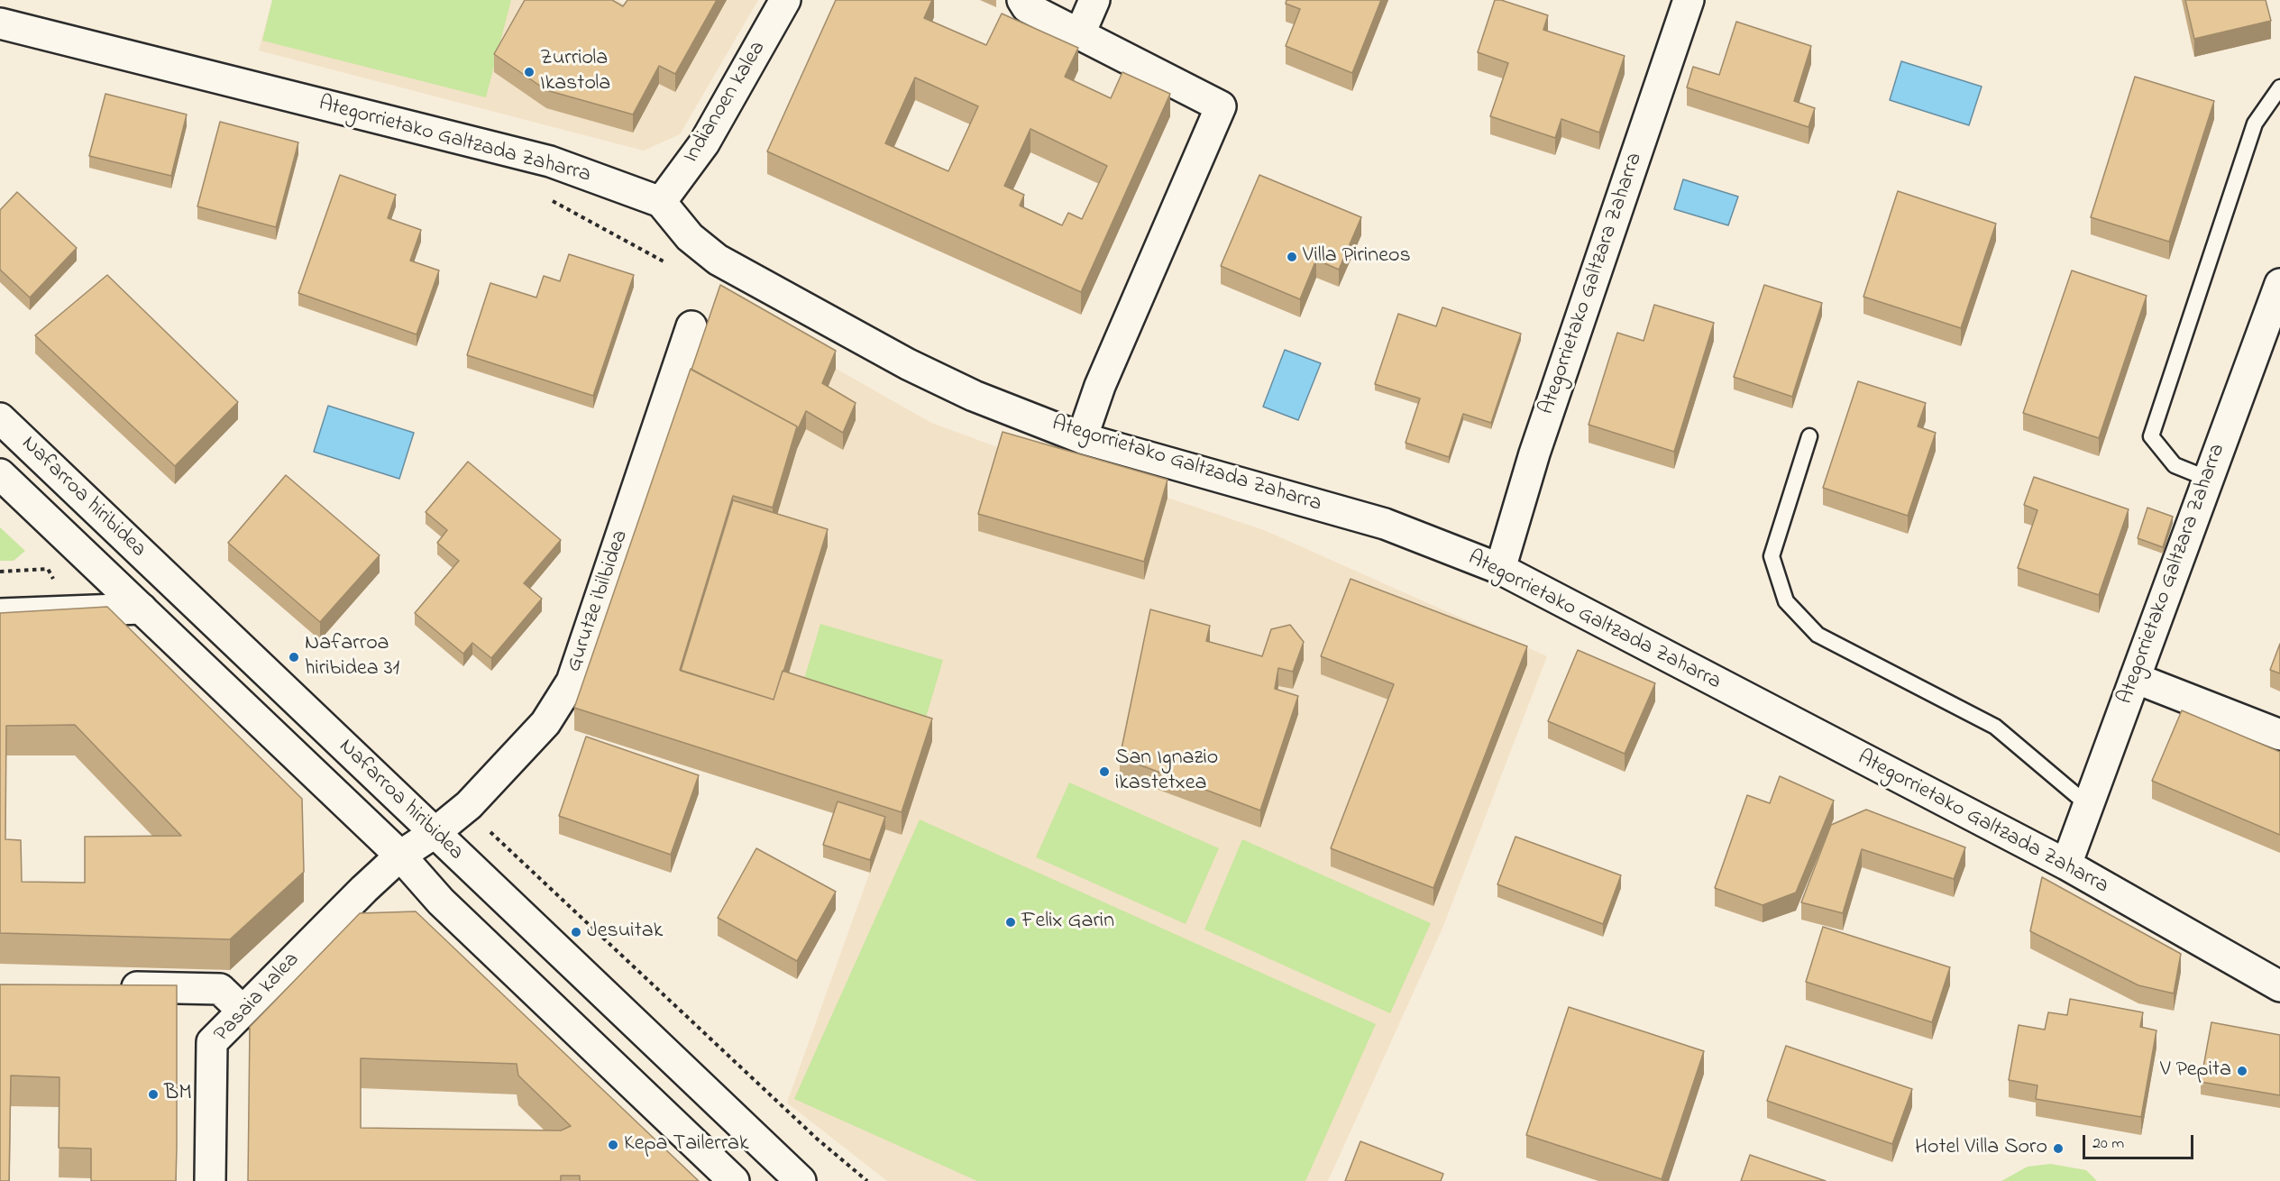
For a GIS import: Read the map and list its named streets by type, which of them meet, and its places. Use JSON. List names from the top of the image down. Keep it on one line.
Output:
{"streets":{"street":["Indianoen kalea","Ategorrietako Galtzada Zaharra","Ategorrietako Galtzara Zaharra","Nafarroa hiribidea","Gurutze ibilbidea","Pasaia kalea"]},"crossings":[["Indianoen kalea","Ategorrietako Galtzada Zaharra"],["Ategorrietako Galtzada Zaharra","Ategorrietako Galtzara Zaharra"],["Nafarroa hiribidea","Gurutze ibilbidea"],["Nafarroa hiribidea","Pasaia kalea"],["Gurutze ibilbidea","Pasaia kalea"]],"places":["Zurriola Ikastola","Villa Pirineos","Nafarroa hiribidea 31","San Ignazio ikastetxea","Felix Garin","Jesuitak","V Pepita","BM","Kepa Tailerrak","Hotel Villa Soro"],"scale_bar":"20 m"}
